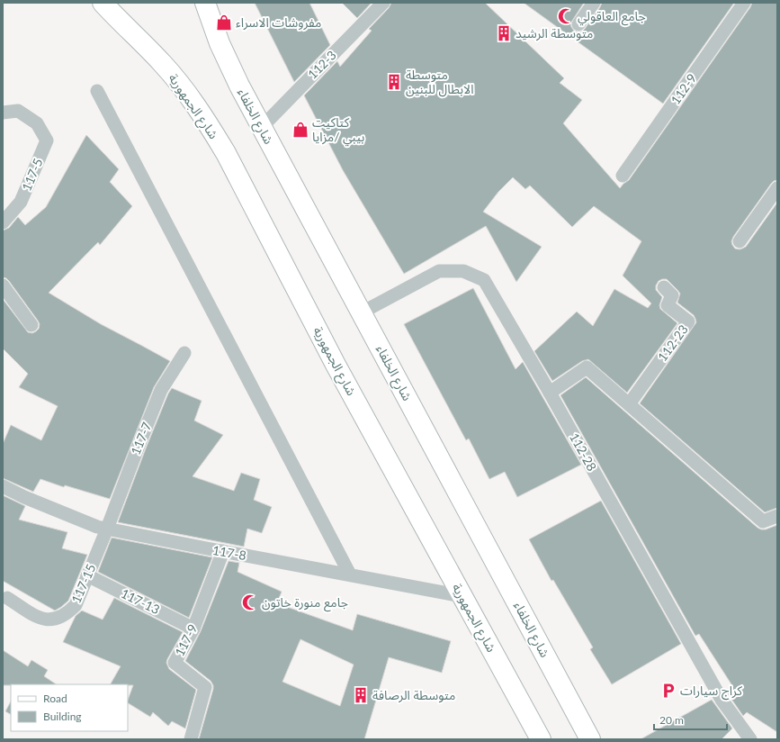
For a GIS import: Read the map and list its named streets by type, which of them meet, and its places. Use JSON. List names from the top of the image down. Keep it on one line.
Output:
{"streets":{"main road":["شارع الجمهورية","شارع الخلفاء"],"lane":["112-3","112-9","117-5","112-23","117-7","112-28","117-8","117-15","117-13","117-9"]},"crossings":[["112-3","شارع الخلفاء"],["شارع الجمهورية","117-8"],["شارع الخلفاء","112-28"],["117-7","117-8"],["117-7","117-15"],["117-8","117-15"],["117-8","117-9"],["117-15","117-13"],["117-13","117-9"]],"places":{"mosque":["جامع العاقولي","جامع منورة خاتون"],"shop":["مفروشات الاسراء","كتاكيت بيبي /مزايا"],"building":["متوسطة الرشيد","متوسطة الابطال للبنين","متوسطة الرصافة"],"parking":["كراج سيارات"]},"legend":["Road","Building"],"scale_bar":"20 m"}
